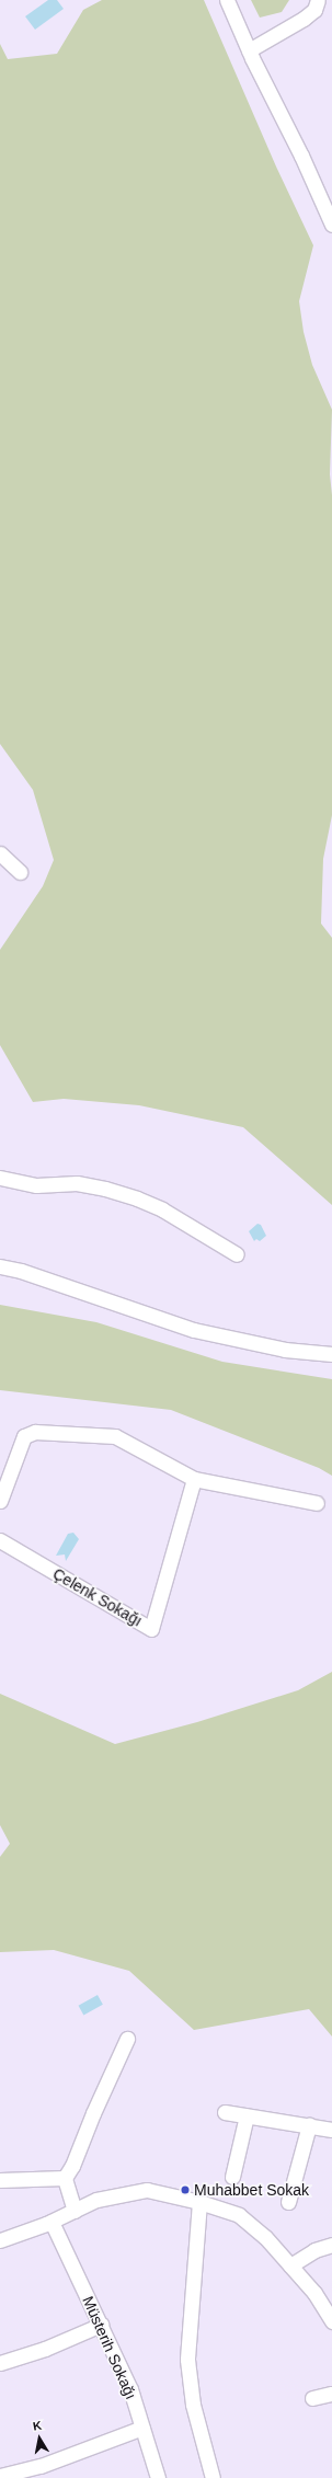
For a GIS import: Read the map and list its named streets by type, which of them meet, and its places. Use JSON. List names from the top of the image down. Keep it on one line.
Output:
{"streets":{"street":["Çelenk Sokağı","Müsterih Sokağı"]},"places":["Muhabbet Sokak"],"north":"top"}
